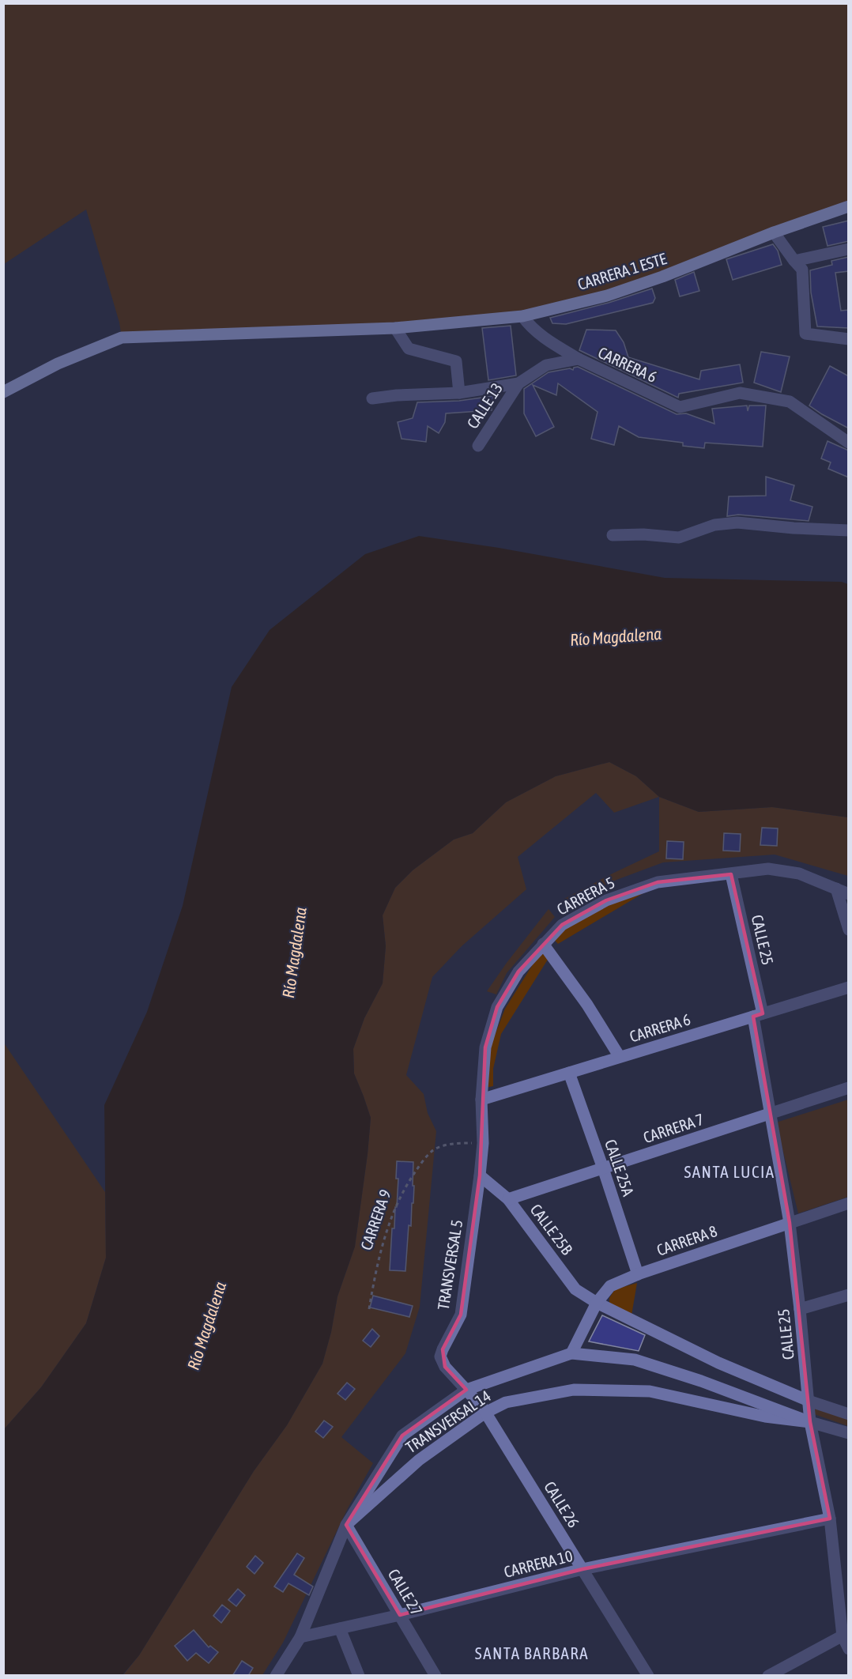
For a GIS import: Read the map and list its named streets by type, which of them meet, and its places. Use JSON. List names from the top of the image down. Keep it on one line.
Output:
{"streets":{"main road":["CARRERA 1 ESTE"],"street":["CARRERA 6","CALLE 13","CARRERA 5","CALLE 25","CARRERA 7","CALLE 25A","CALLE 25B","CARRERA 8","TRANSVERSAL 5","TRANSVERSAL 14","CALLE 26","CARRERA 10","CALLE 27"],"path":["CARRERA 9"]},"crossings":[["CARRERA 6","CALLE 13"],["CARRERA 6","CARRERA 5"],["CARRERA 6","CALLE 25"],["CARRERA 6","CALLE 25A"],["CARRERA 5","CALLE 25"],["CARRERA 5","CARRERA 9"],["CARRERA 5","CALLE 25B"],["CARRERA 5","TRANSVERSAL 5"],["CALLE 25","CARRERA 7"],["CALLE 25","CARRERA 8"],["CALLE 25","TRANSVERSAL 14"],["CALLE 25","CARRERA 10"],["CARRERA 7","CALLE 25A"],["CARRERA 7","CALLE 25B"],["CALLE 25A","CARRERA 8"],["CALLE 25B","CARRERA 8"],["CALLE 25B","TRANSVERSAL 5"],["TRANSVERSAL 5","CALLE 26"],["TRANSVERSAL 14","CALLE 26"],["TRANSVERSAL 14","CARRERA 10"],["TRANSVERSAL 14","CALLE 27"],["CALLE 26","CARRERA 10"],["CARRERA 10","CALLE 27"]],"districts":["SANTA LUCIA","SANTA BARBARA"],"water":["Río Magdalena"]}
